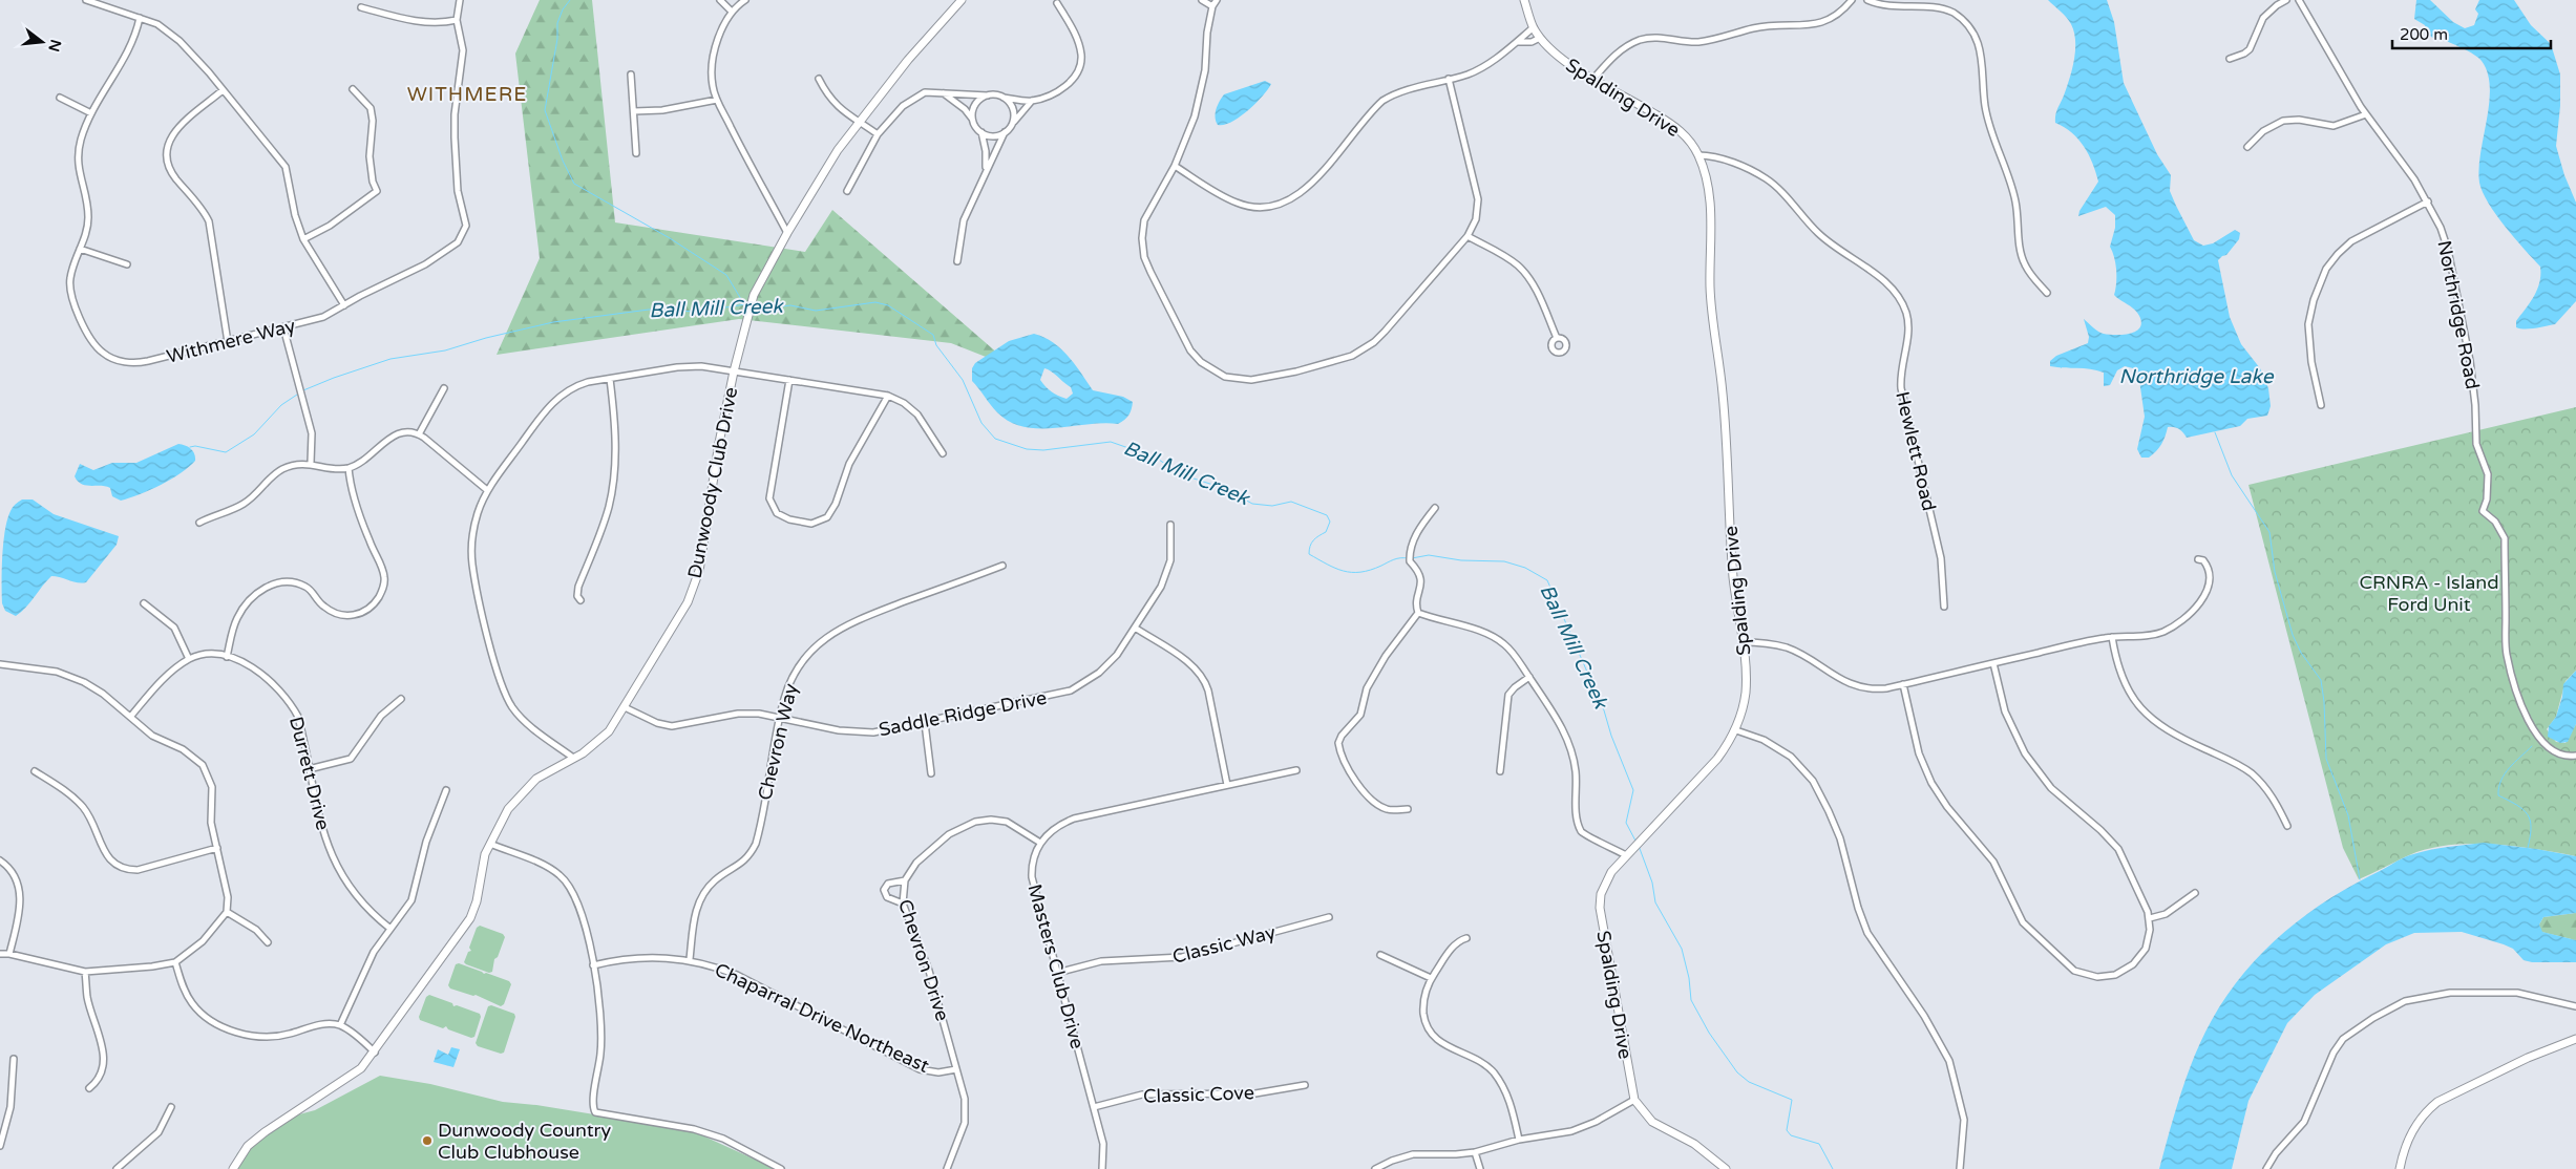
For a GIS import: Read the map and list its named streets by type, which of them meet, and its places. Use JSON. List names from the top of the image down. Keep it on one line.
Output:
{"streets":{"street":["Spalding Drive","Northridge Road","Withmere Way","Hewlett Road","Dunwoody Club Drive","Saddle Ridge Drive","Chevron Way","Durrett Drive","Classic Way","Chevron Drive","Masters Club Drive","Chaparral Drive Northeast","Classic Cove"]},"crossings":[["Spalding Drive","Hewlett Road"],["Dunwoody Club Drive","Saddle Ridge Drive"],["Saddle Ridge Drive","Chevron Way"],["Chevron Way","Chaparral Drive Northeast"],["Classic Way","Masters Club Drive"],["Chevron Drive","Masters Club Drive"],["Chevron Drive","Chaparral Drive Northeast"],["Masters Club Drive","Classic Cove"]],"districts":["WITHMERE"],"water":["Ball Mill Creek","Northridge Lake"],"parks":["CRNRA - Island Ford Unit"],"places":["Dunwoody Country Club Clubhouse"],"scale_bar":"200 m","north":"right"}
